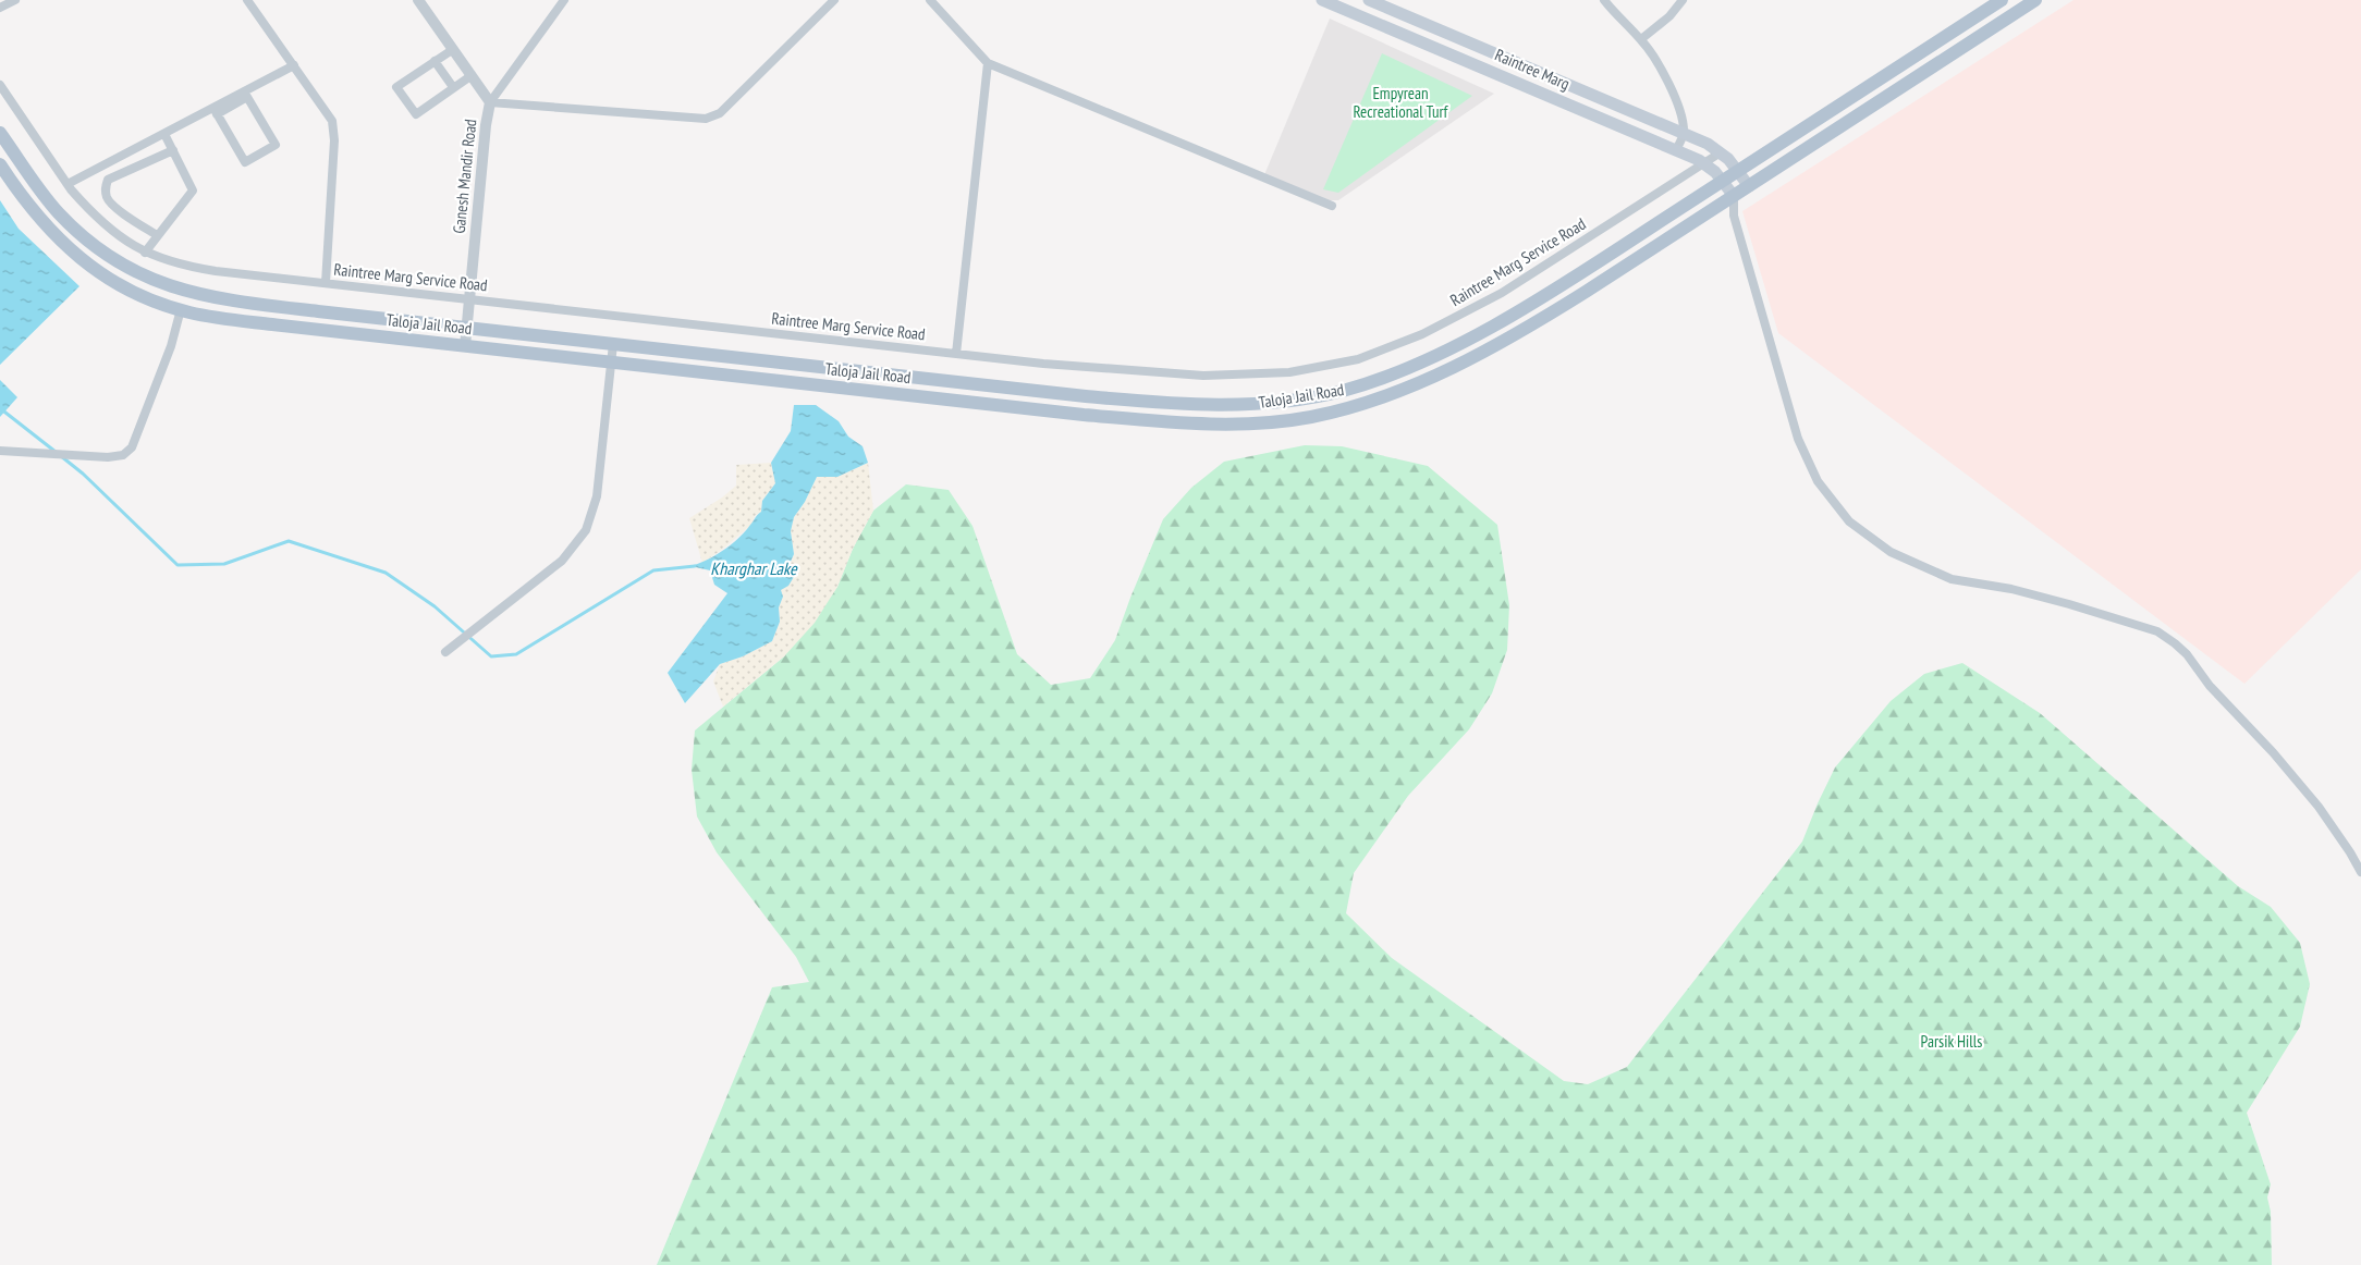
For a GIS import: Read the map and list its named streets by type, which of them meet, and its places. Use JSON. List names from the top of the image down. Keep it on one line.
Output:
{"streets":{"main road":["Raintree Marg","Taloja Jail Road"],"street":["Ganesh Mandir Road","Raintree Marg Service Road"]},"crossings":[["Raintree Marg","Raintree Marg Service Road"],["Raintree Marg","Taloja Jail Road"],["Ganesh Mandir Road","Raintree Marg Service Road"],["Ganesh Mandir Road","Taloja Jail Road"]],"water":["Kharghar Lake"],"parks":["Empyrean Recreational Turf","Parsik Hills"]}
